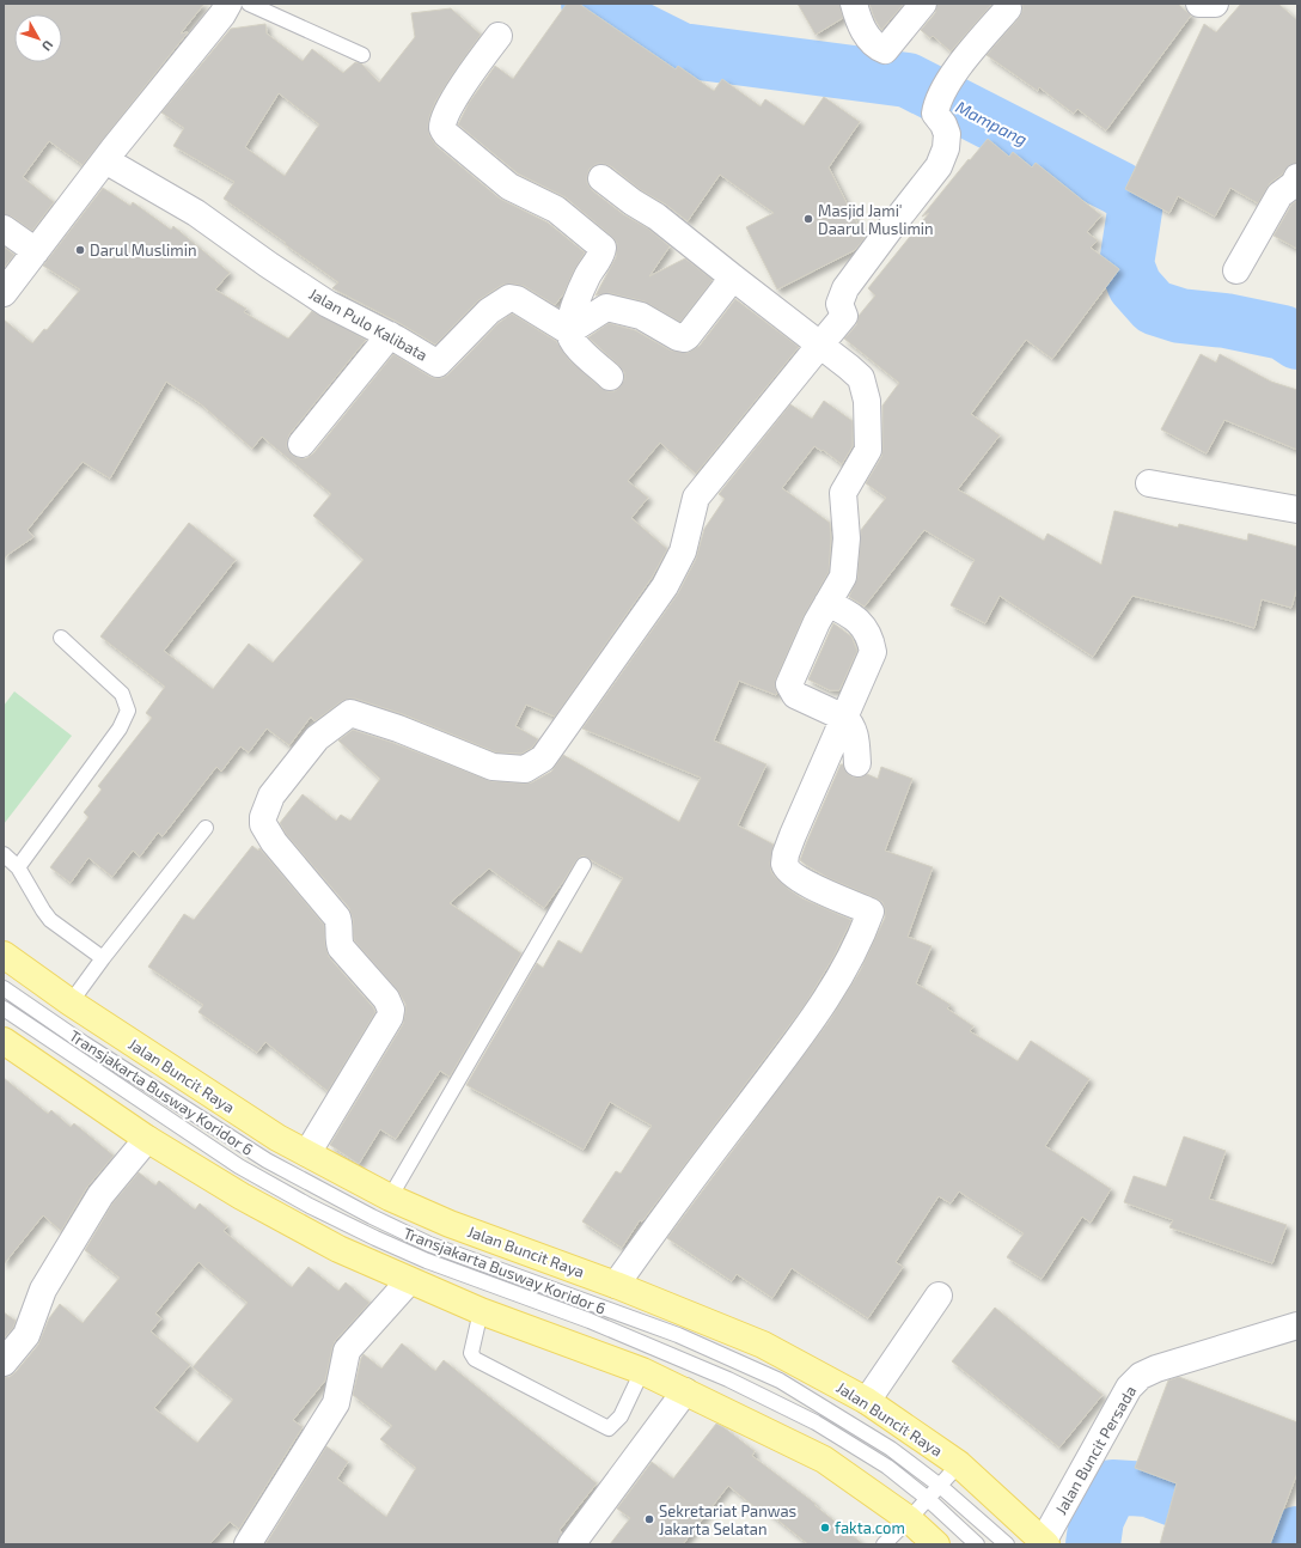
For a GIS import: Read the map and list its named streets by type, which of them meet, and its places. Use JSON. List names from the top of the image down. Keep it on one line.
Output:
{"streets":{"main road":["Jalan Buncit Raya"],"street":["Jalan Pulo Kalibata","Jalan Buncit Persada"],"lane":["Transjakarta Busway Koridor 6"]},"crossings":[["Jalan Buncit Raya","Jalan Buncit Persada"]],"water":["Mampang"],"places":["Masjid Jami' Daarul Muslimin","Darul Muslimin","Sekretariat Panwas Jakarta Selatan","fakta.com"],"north":"bottom right"}
